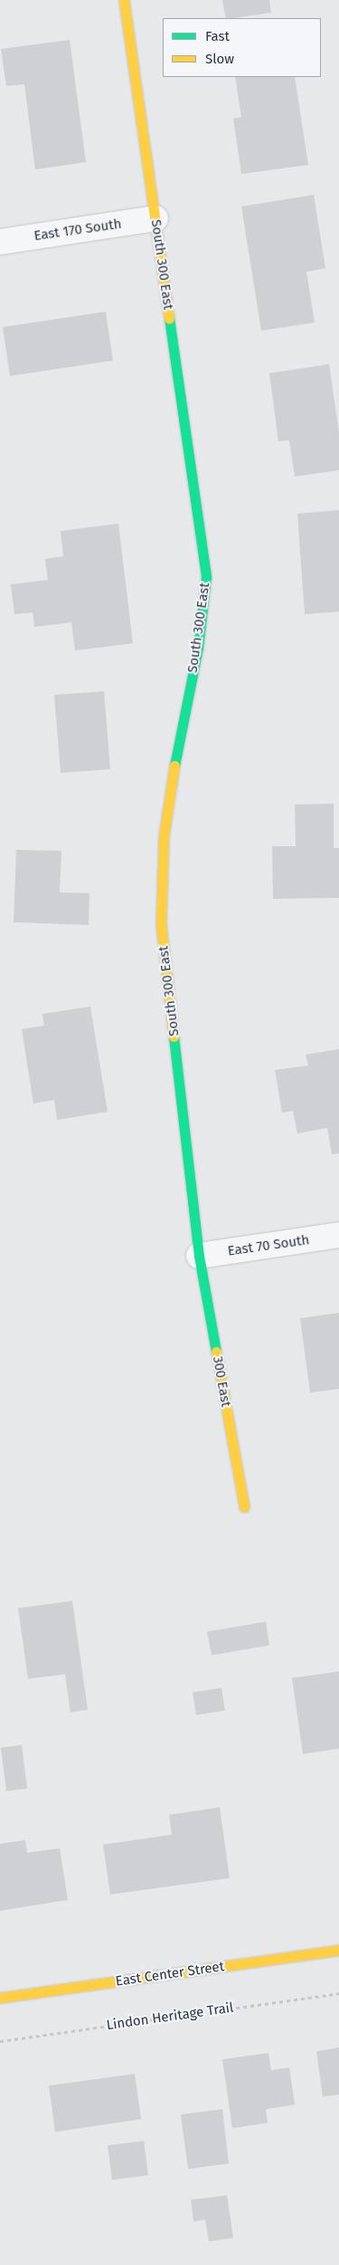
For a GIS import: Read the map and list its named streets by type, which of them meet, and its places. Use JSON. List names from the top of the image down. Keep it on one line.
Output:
{"streets":{"street":["East 170 South","South 300 East","East 70 South","300 East","East Center Street"],"path":["Lindon Heritage Trail"]},"crossings":[["East 170 South","South 300 East"],["South 300 East","East 70 South"],["South 300 East","300 East"],["East 70 South","300 East"]],"legend":["Fast","Slow"]}
